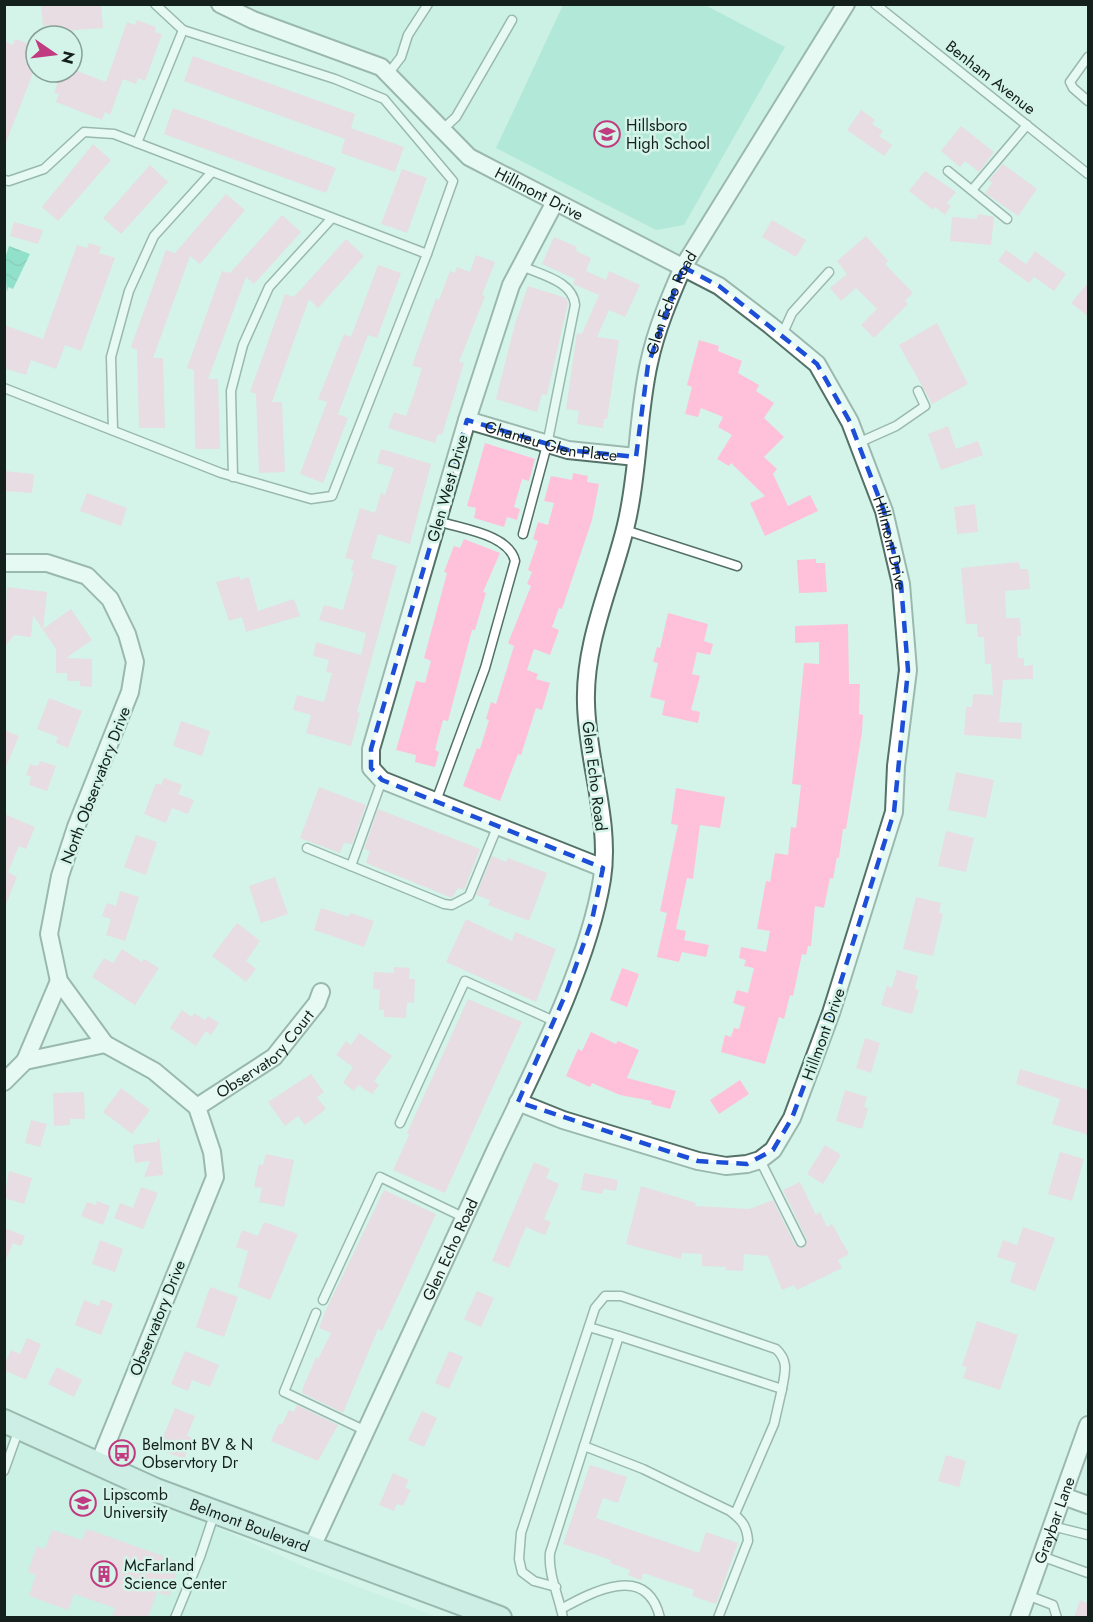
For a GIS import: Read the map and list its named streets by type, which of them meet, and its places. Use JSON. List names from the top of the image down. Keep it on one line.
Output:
{"streets":{"street":["Hillmont Drive","Glen Echo Road","Ghanteu Glen Place","Glen West Drive","North Observatory Drive","Observatory Court","Observatory Drive","Graybar Lane","Belmont Boulevard"],"lane":["Benham Avenue"]},"crossings":[["Hillmont Drive","Glen Echo Road"],["Hillmont Drive","Glen West Drive"],["Glen Echo Road","Ghanteu Glen Place"],["Glen Echo Road","Belmont Boulevard"],["Ghanteu Glen Place","Glen West Drive"],["North Observatory Drive","Observatory Court"],["North Observatory Drive","Observatory Drive"],["Observatory Court","Observatory Drive"],["Observatory Drive","Belmont Boulevard"]],"places":{"school or university":["Hillsboro High School","Lipscomb University"],"bus stop":["Belmont BV & N Observtory Dr"],"building":["McFarland Science Center"]},"north":"right"}
